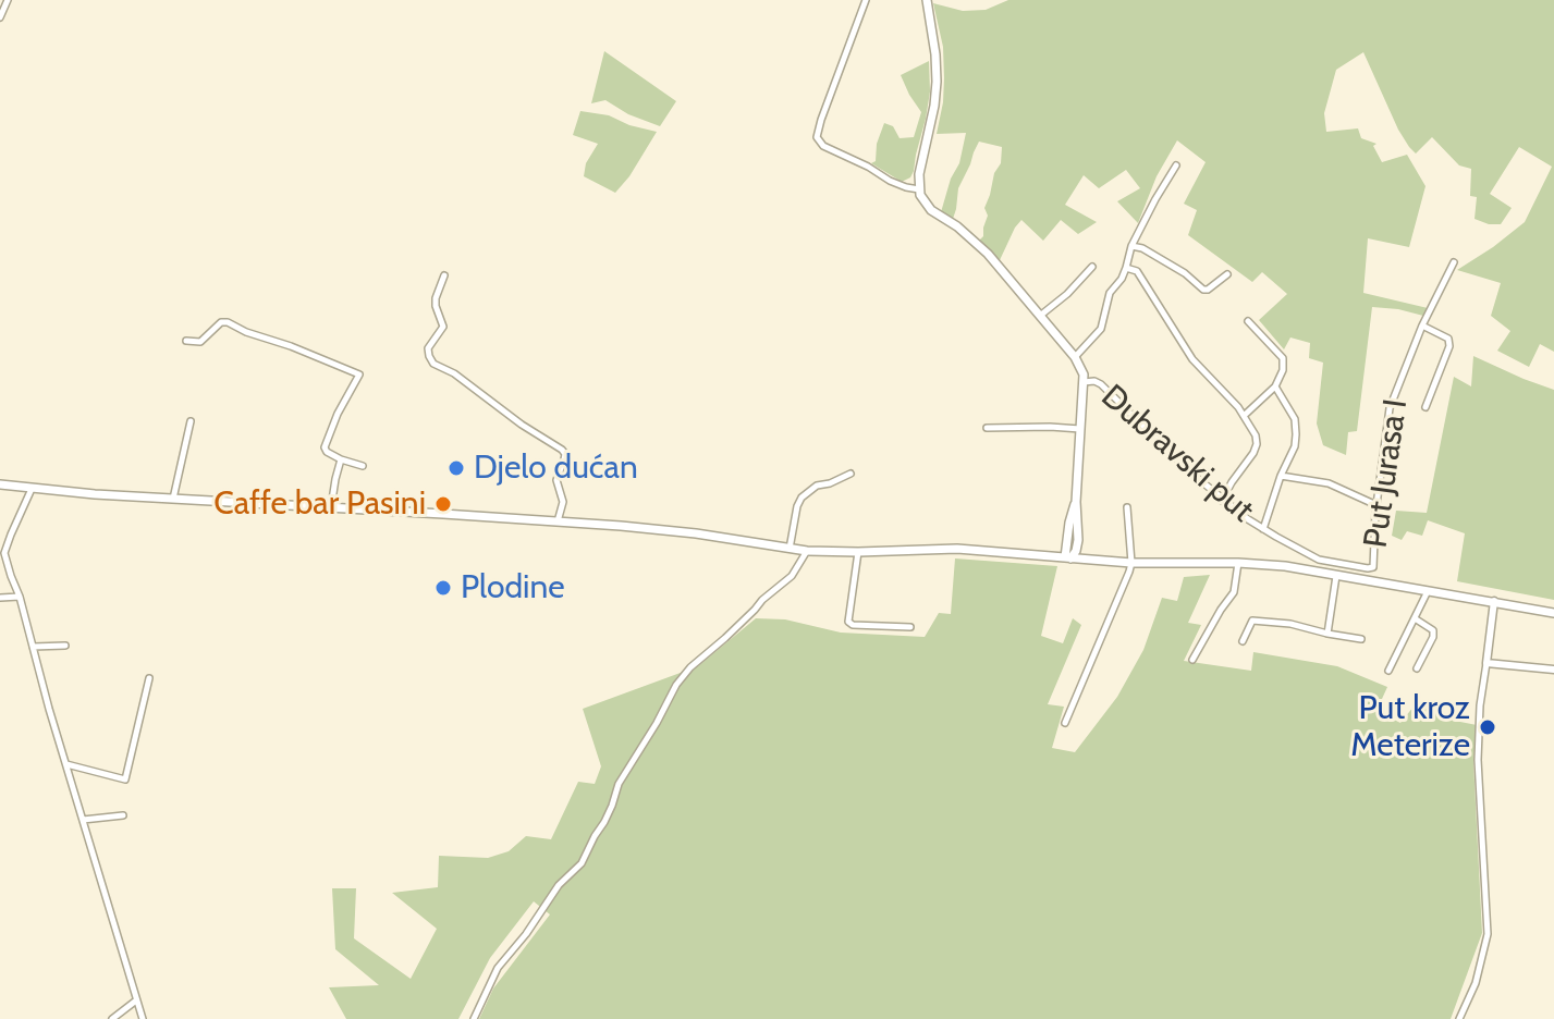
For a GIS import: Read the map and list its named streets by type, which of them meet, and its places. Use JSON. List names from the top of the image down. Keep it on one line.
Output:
{"streets":{"main road":["Dubravski put"],"street":["Put Jurasa I"]},"crossings":[["Dubravski put","Put Jurasa I"]],"places":["Djelo dućan","Caffe bar Pasini","Plodine","Put kroz Meterize"]}
